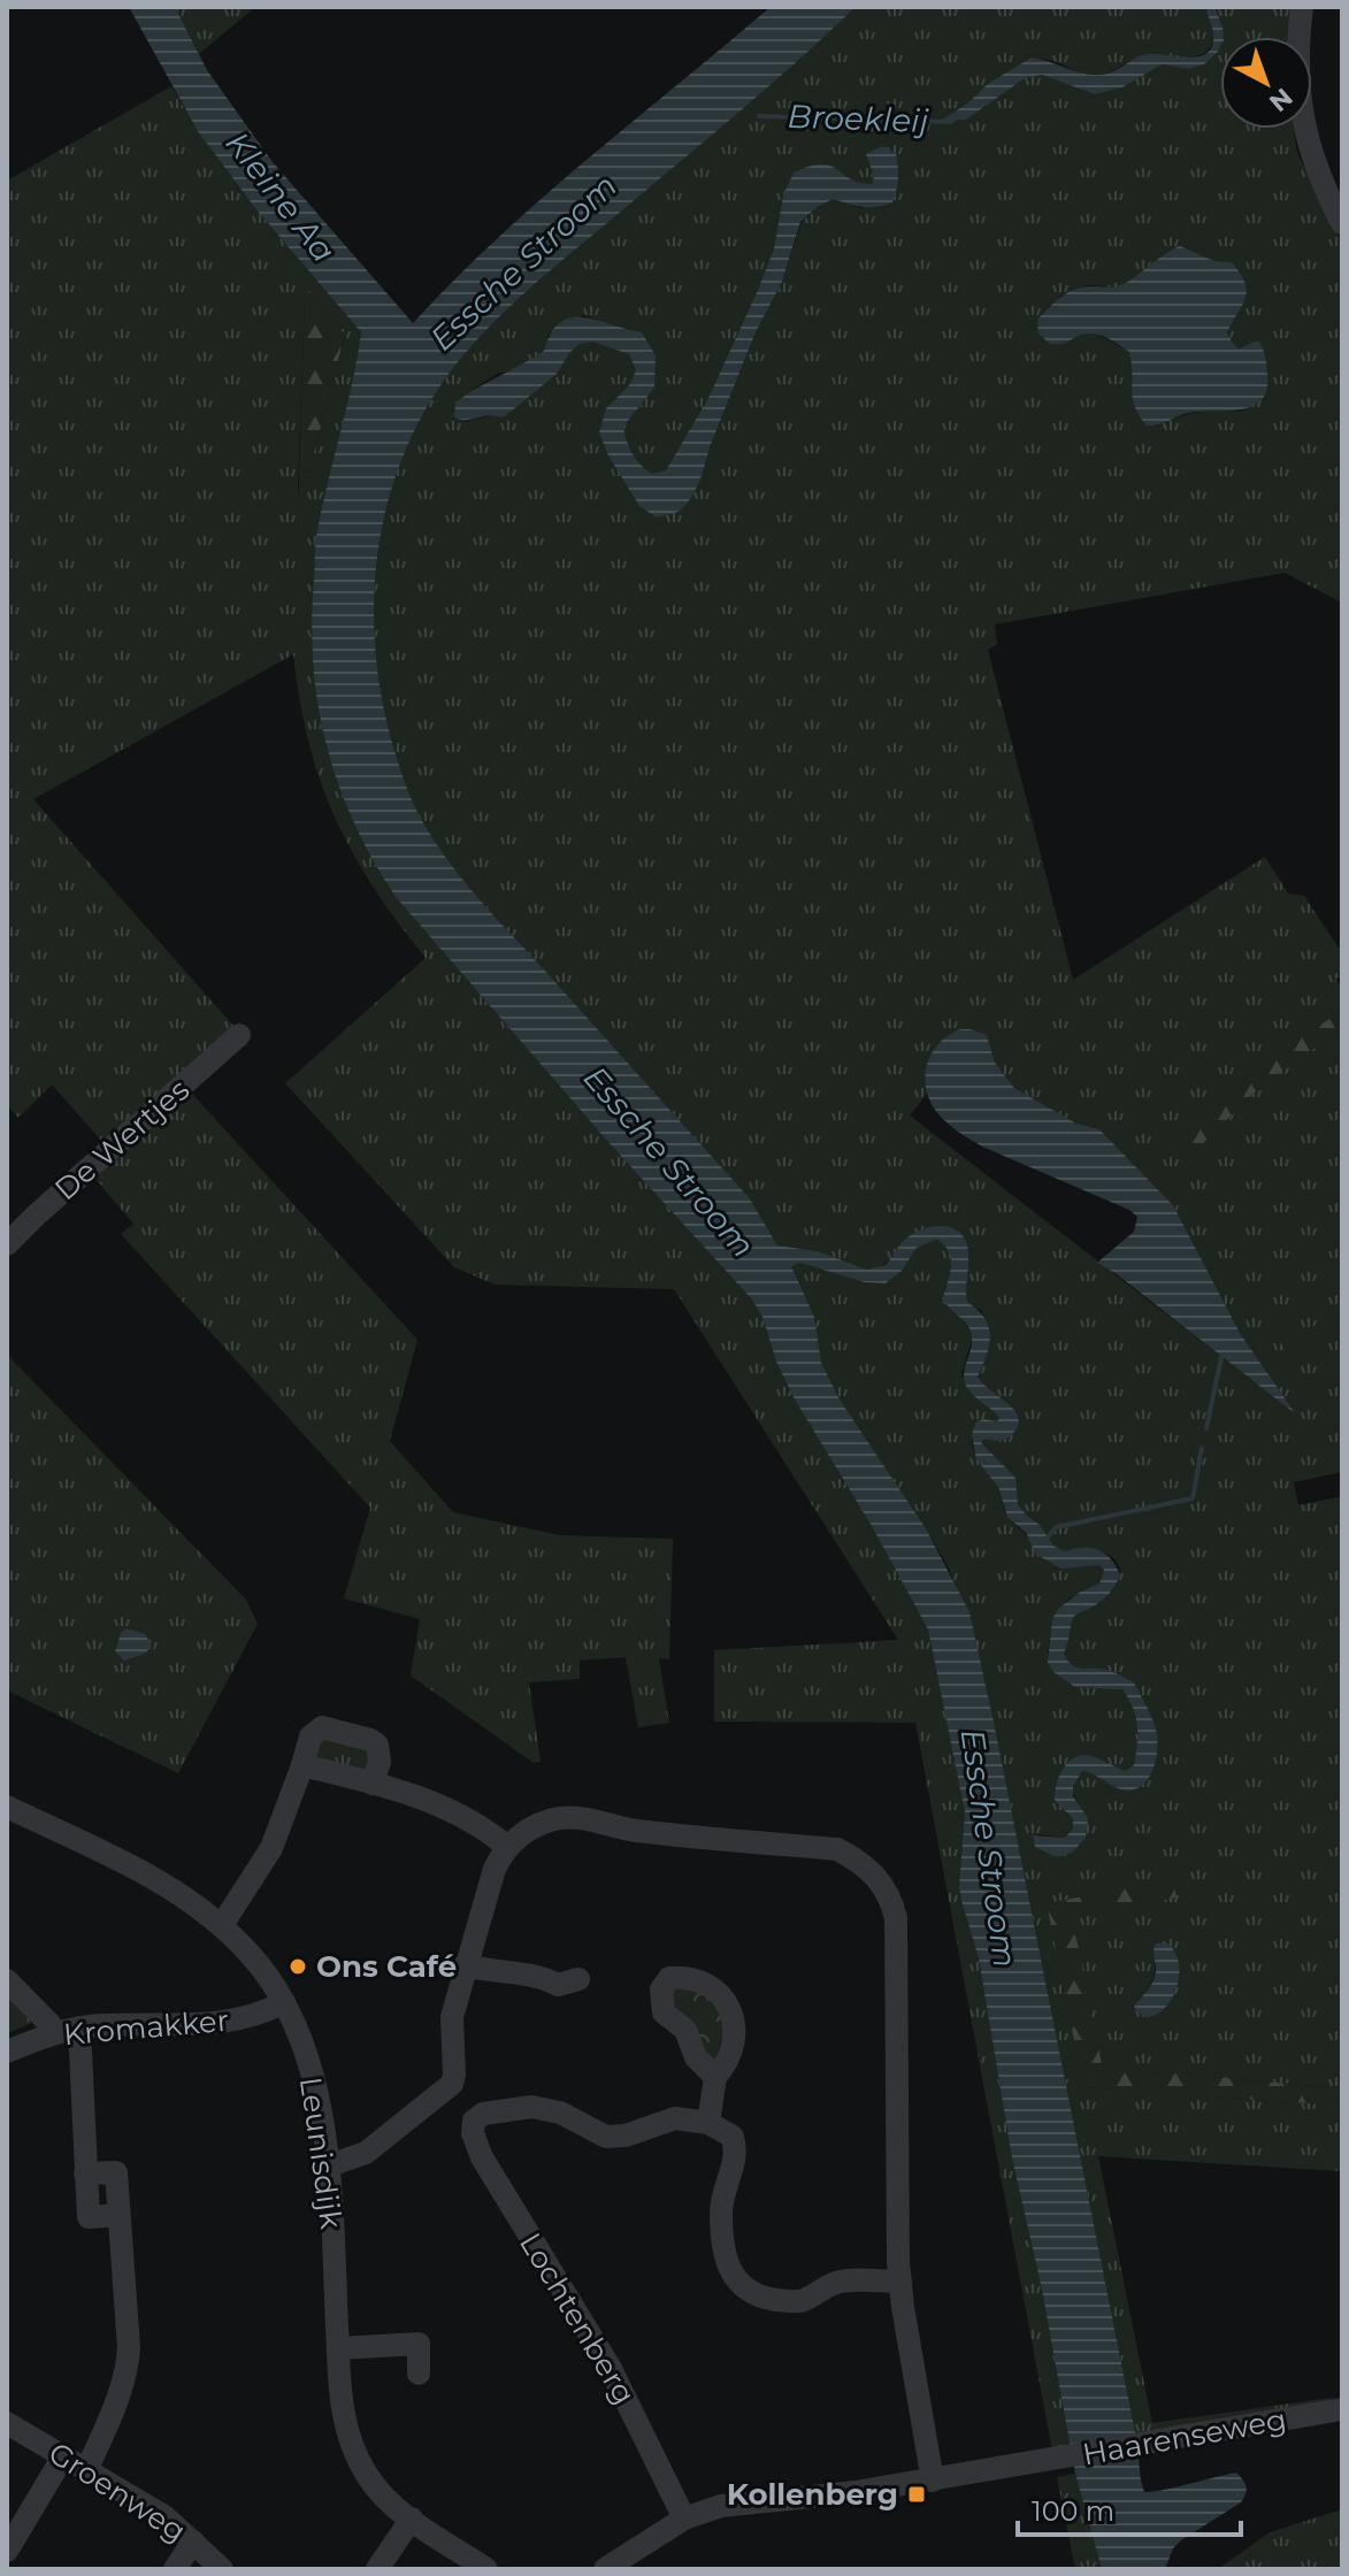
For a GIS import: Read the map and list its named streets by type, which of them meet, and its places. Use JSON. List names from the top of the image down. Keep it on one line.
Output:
{"streets":{"street":["De Wertjes","Kromakker","Leunisdijk","Lochtenberg","Haarenseweg","Groenweg"]},"crossings":[["Kromakker","Leunisdijk"],["Lochtenberg","Haarenseweg"]],"water":["Broekleij","Kleine Aa","Essche Stroom"],"places":{"other":["Ons Café"],"transit":["Kollenberg"]},"scale_bar":"100 m","north":"bottom right"}
